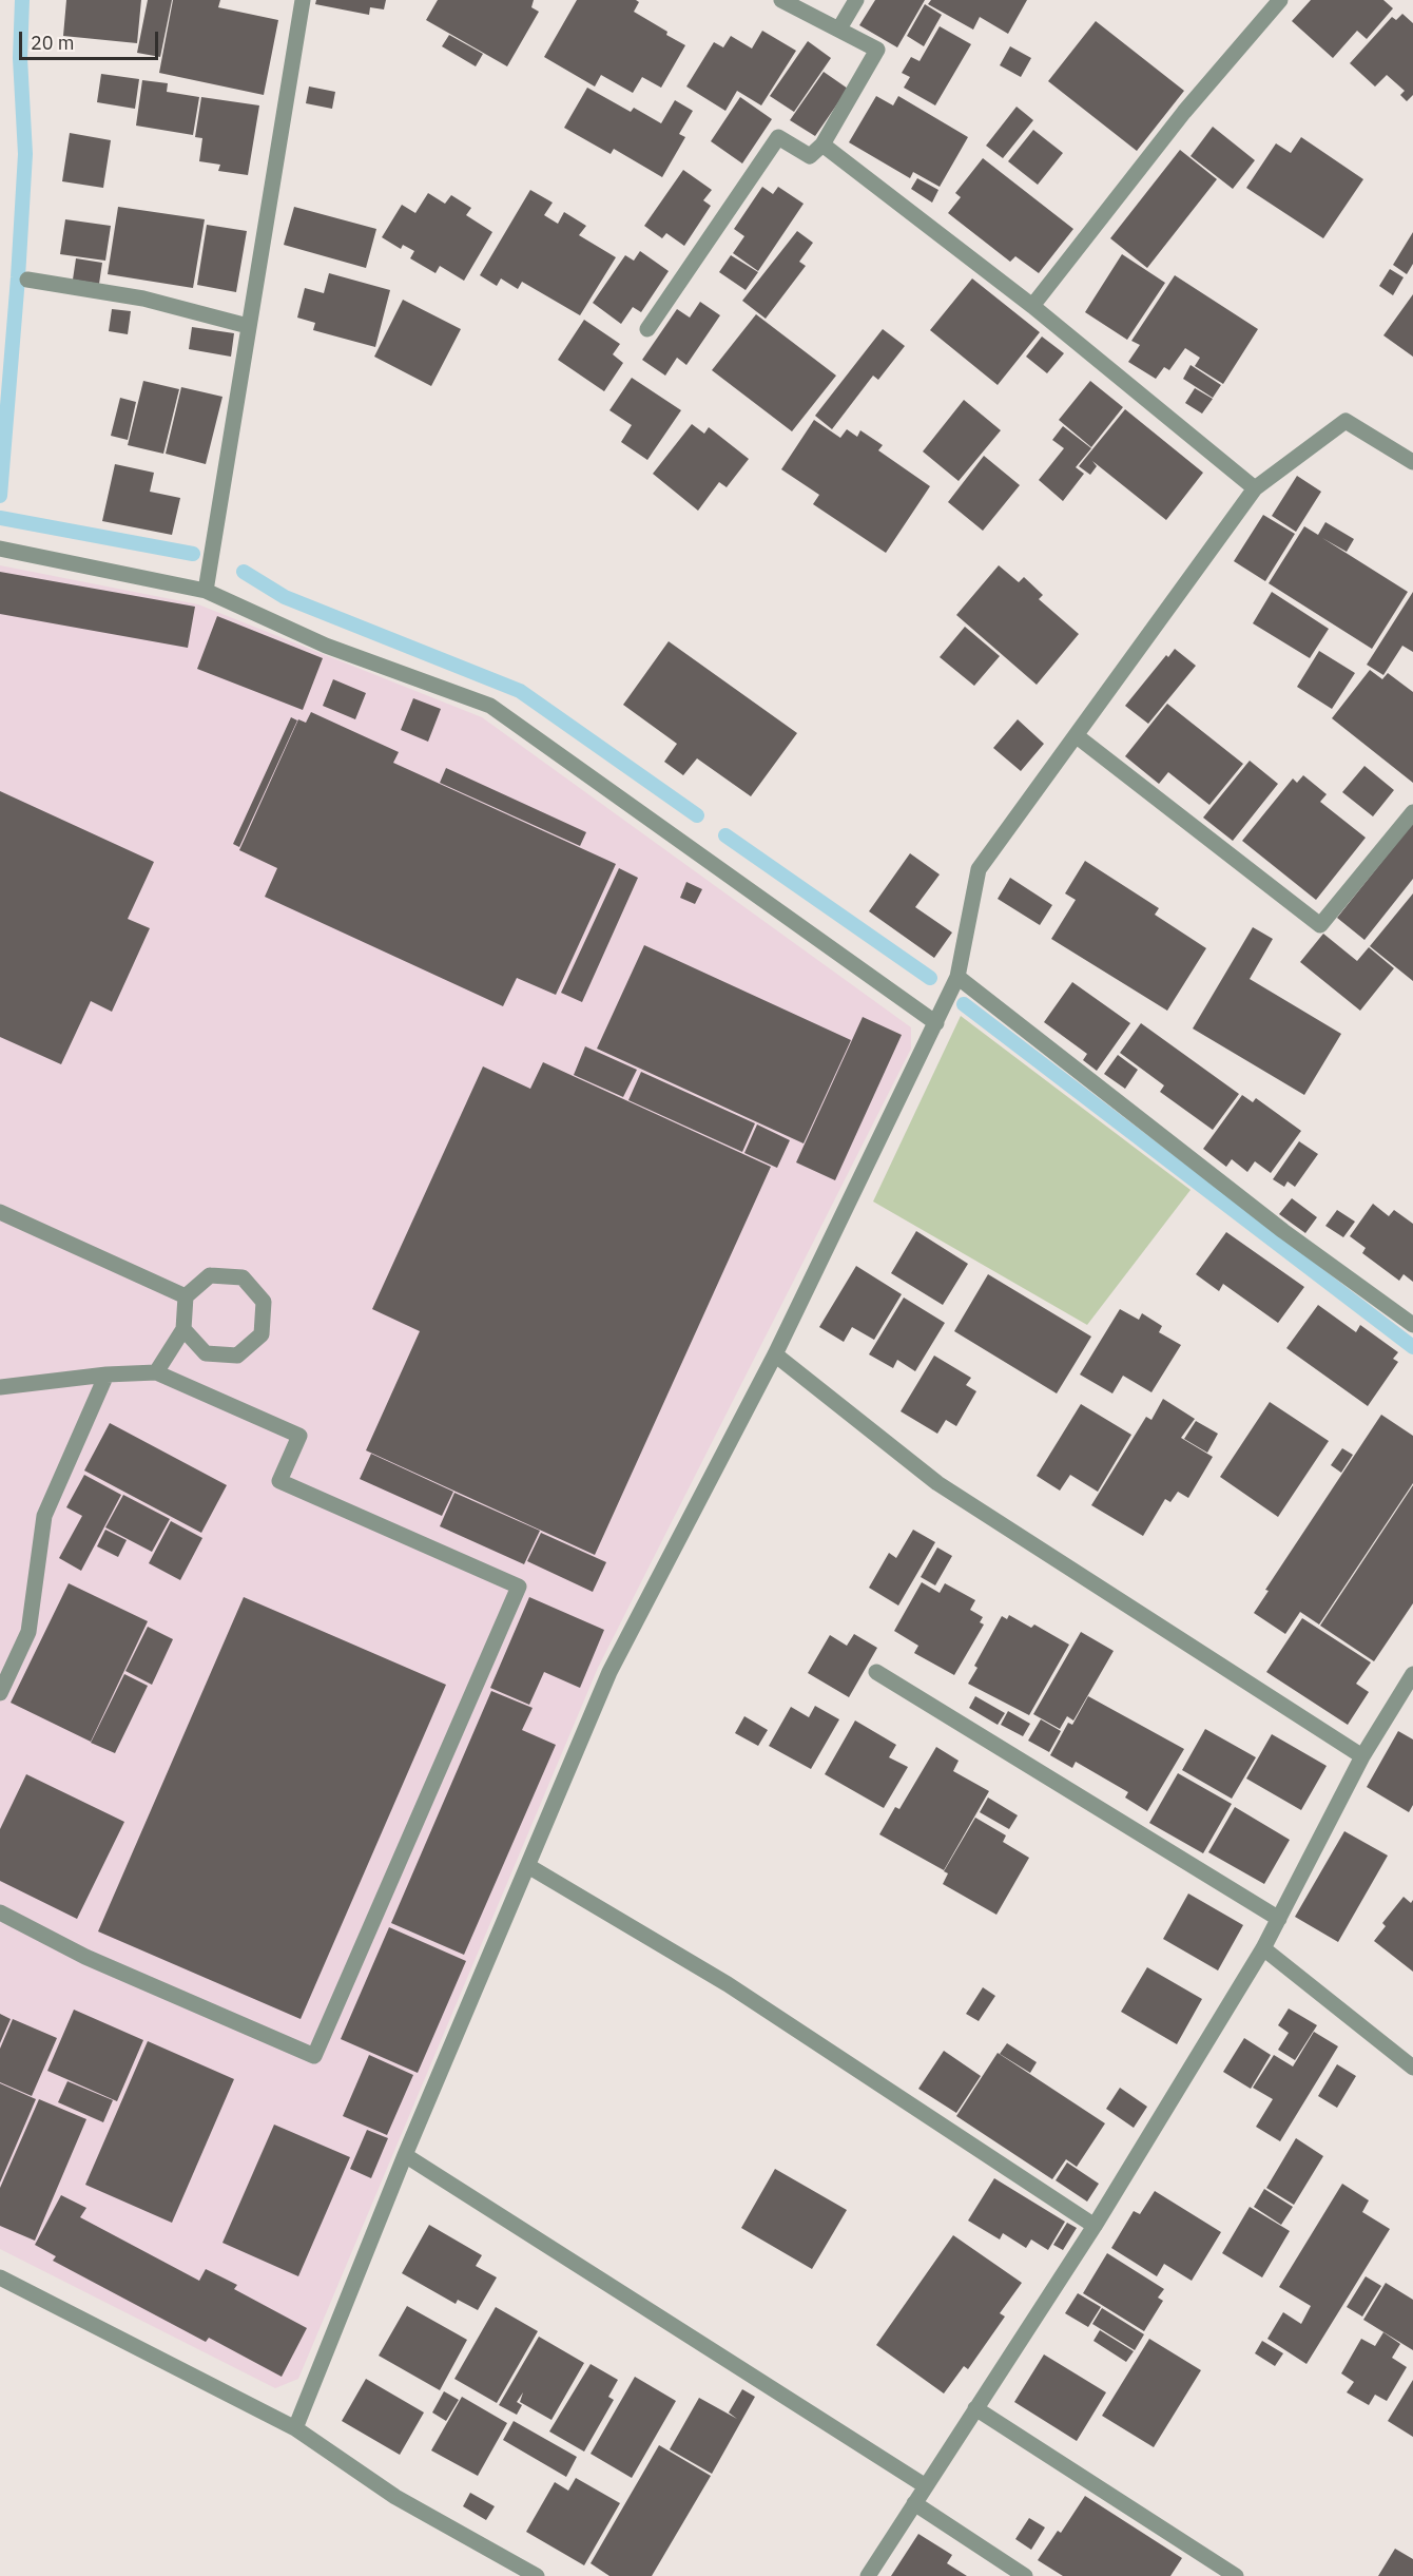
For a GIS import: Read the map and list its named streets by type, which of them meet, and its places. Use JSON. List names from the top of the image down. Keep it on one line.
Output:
{"scale_bar":"20 m"}
